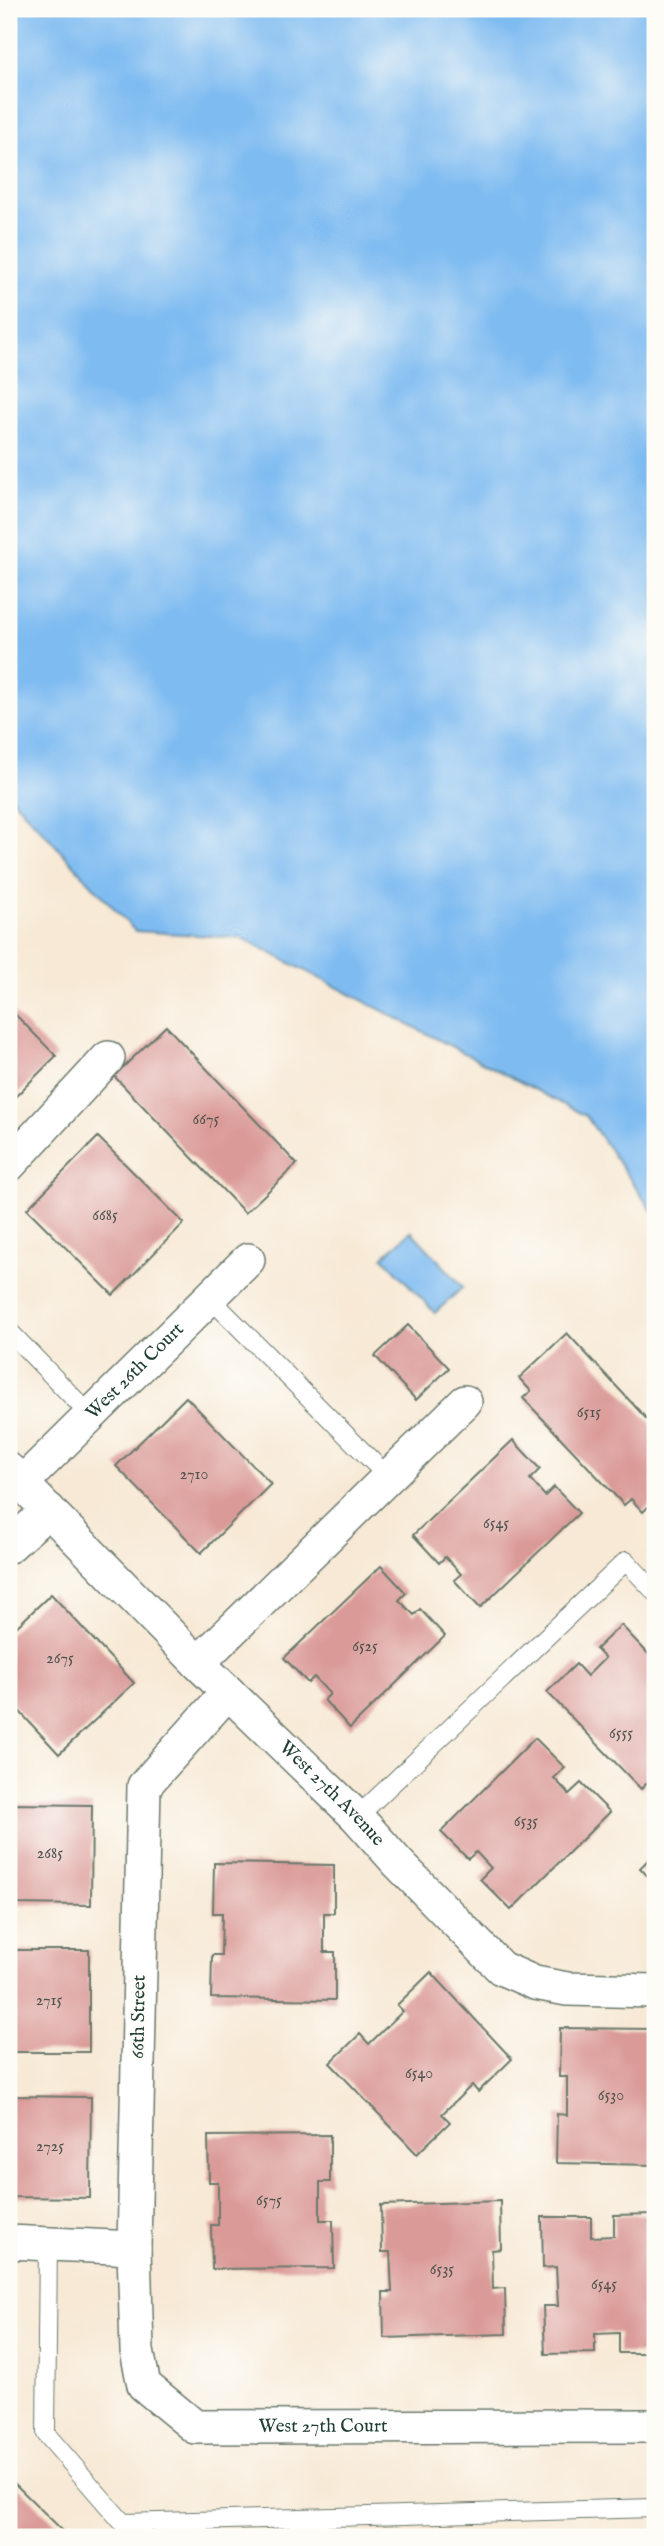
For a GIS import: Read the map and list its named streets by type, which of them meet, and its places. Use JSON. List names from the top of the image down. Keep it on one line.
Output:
{"streets":{"street":["West 26th Court","West 27th Avenue","66th Street","West 27th Court"]},"crossings":[["West 26th Court","West 27th Avenue"],["West 27th Avenue","66th Street"],["66th Street","West 27th Court"]],"house_numbers":["6675","6685","6515","2710","6545","6525","2675","6555","6535","2685","2715","6540","6530","2725","6575","6535","6545"]}
